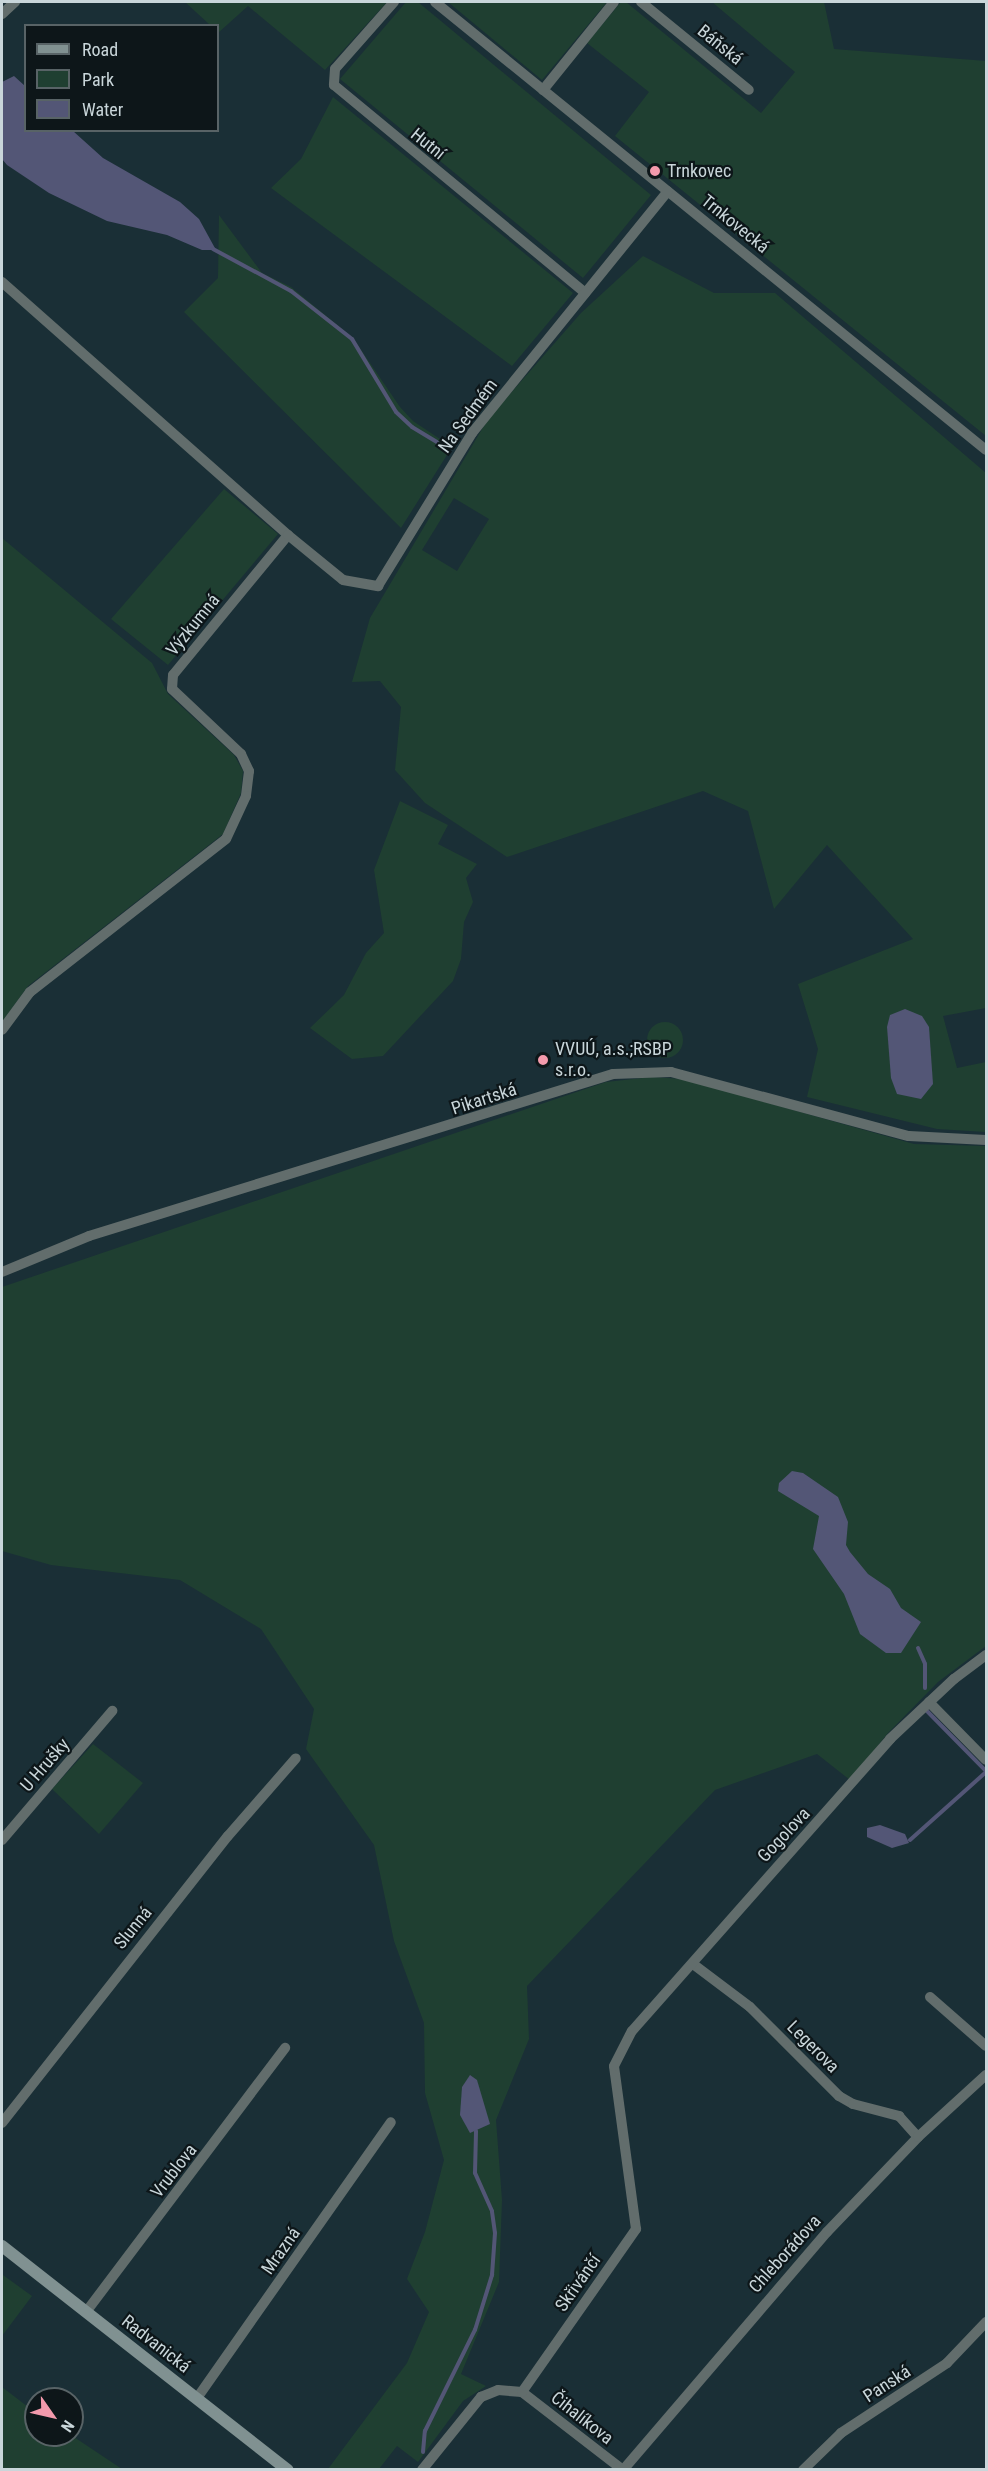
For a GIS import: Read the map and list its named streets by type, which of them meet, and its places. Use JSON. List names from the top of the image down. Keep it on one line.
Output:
{"streets":{"street":["Báňská","Hutní","Trnkovecká","Na Sedmém","Výzkumná","Pikartská","U Hrušky","Gogolova","Slunná","Legerova","Vrublova","Mrazná","Chleborádova","Skřivánčí","Radvanická","Panská","Čihalíkova"]},"crossings":[["Hutní","Na Sedmém"],["Trnkovecká","Na Sedmém"],["Na Sedmém","Výzkumná"],["Gogolova","Legerova"],["Gogolova","Skřivánčí"],["Legerova","Chleborádova"],["Vrublova","Radvanická"],["Mrazná","Radvanická"],["Chleborádova","Čihalíkova"],["Skřivánčí","Čihalíkova"]],"places":["Trnkovec","VVUÚ, a.s.;RSBP s.r.o."],"legend":["Road","Park","Water"],"north":"bottom right"}
